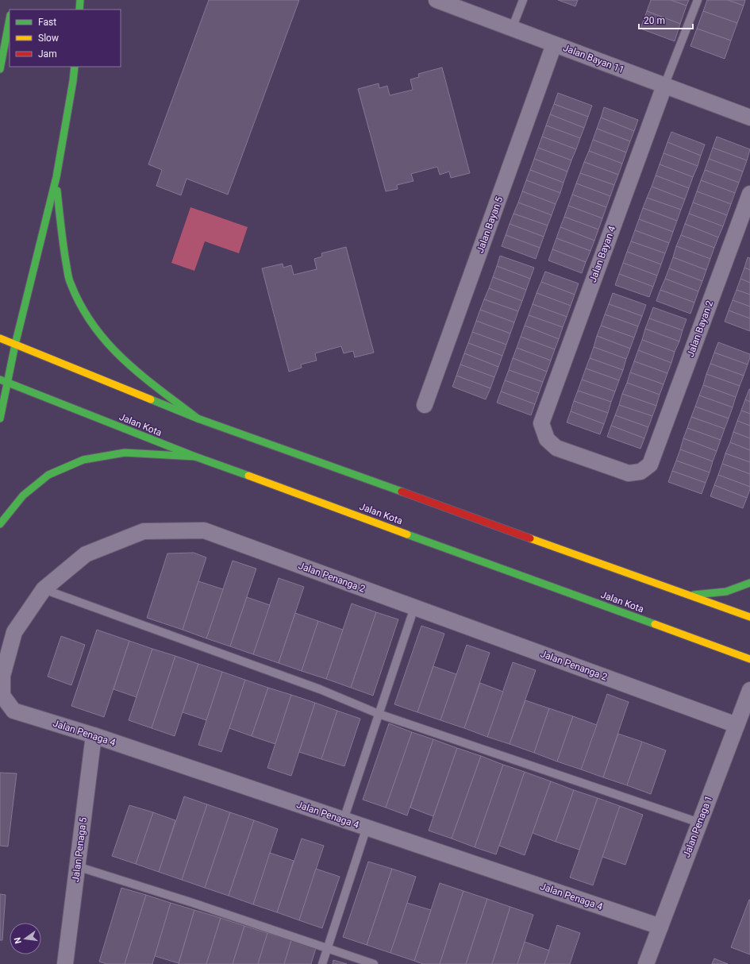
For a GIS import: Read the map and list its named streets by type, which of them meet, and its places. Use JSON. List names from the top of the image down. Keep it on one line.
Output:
{"streets":{"main road":["Jalan Kota"],"street":["Jalan Bayan 11","Jalan Bayan 5","Jalan Bayan 4","Jalan Bayan 2","Jalan Penanga 2","Jalan Penaga 4","Jalan Penaga 1","Jalan Penaga 5"]},"crossings":[["Jalan Bayan 11","Jalan Bayan 5"],["Jalan Bayan 11","Jalan Bayan 4"],["Jalan Bayan 4","Jalan Bayan 2"],["Jalan Penanga 2","Jalan Penaga 4"],["Jalan Penanga 2","Jalan Penaga 1"],["Jalan Penaga 4","Jalan Penaga 1"],["Jalan Penaga 4","Jalan Penaga 5"]],"legend":["Fast","Slow","Jam"],"scale_bar":"20 m","north":"left"}
